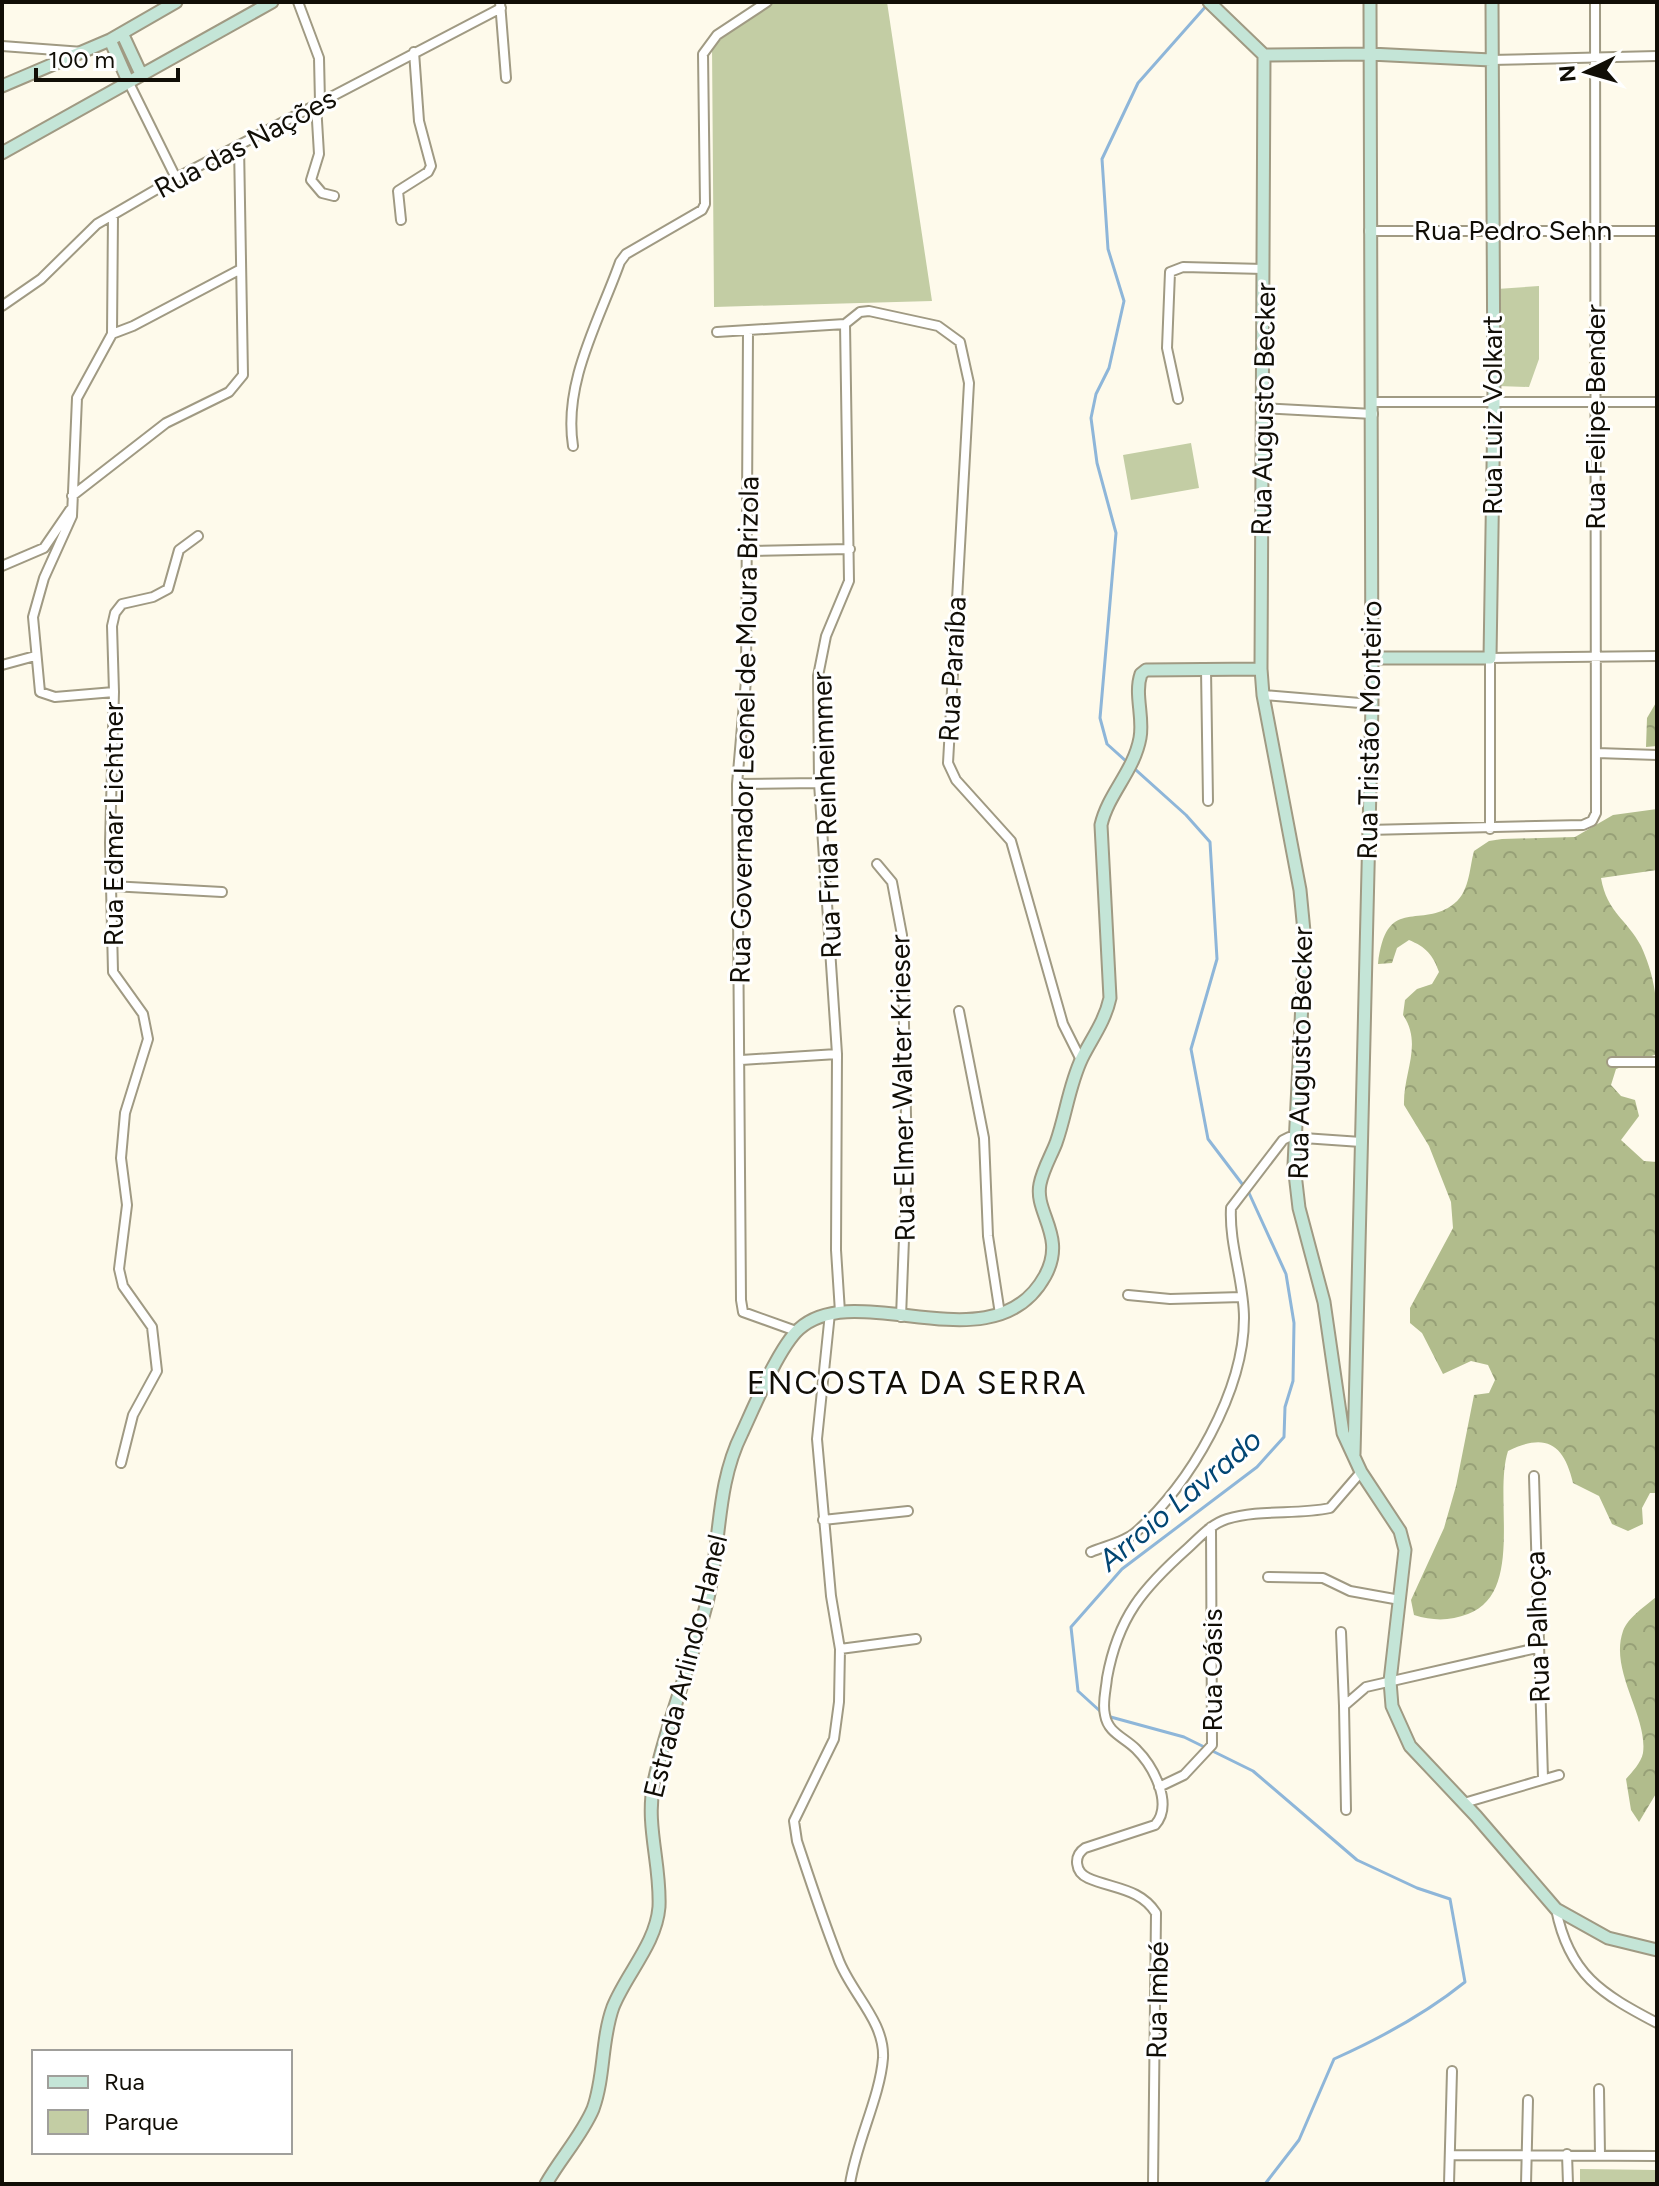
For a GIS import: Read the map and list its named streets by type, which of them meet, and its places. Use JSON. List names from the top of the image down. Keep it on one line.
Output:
{"streets":{"street":["Rua das Nações","Rua Pedro Sehn","Rua Augusto Becker","Rua Luiz Volkart","Rua Felipe Bender","Rua Paraíba","Rua Governador Leonel de Moura Brizola","Rua Tristão Monteiro","Rua Frida Reinheimmer","Rua Edmar Lichtner","Rua Elmer Walter Krieser","Rua Palhoça","Estrada Arlindo Hanel","Rua Oásis","Rua Imbé"]},"crossings":[["Rua Pedro Sehn","Rua Luiz Volkart"],["Rua Pedro Sehn","Rua Felipe Bender"],["Rua Pedro Sehn","Rua Tristão Monteiro"],["Rua Augusto Becker","Rua Tristão Monteiro"],["Rua Luiz Volkart","Rua Felipe Bender"],["Rua Paraíba","Rua Frida Reinheimmer"],["Rua Governador Leonel de Moura Brizola","Estrada Arlindo Hanel"],["Rua Oásis","Rua Imbé"]],"districts":["ENCOSTA DA SERRA"],"water":["Arroio Lavrado"],"legend":["Rua","Parque"],"scale_bar":"100 m","north":"left"}
